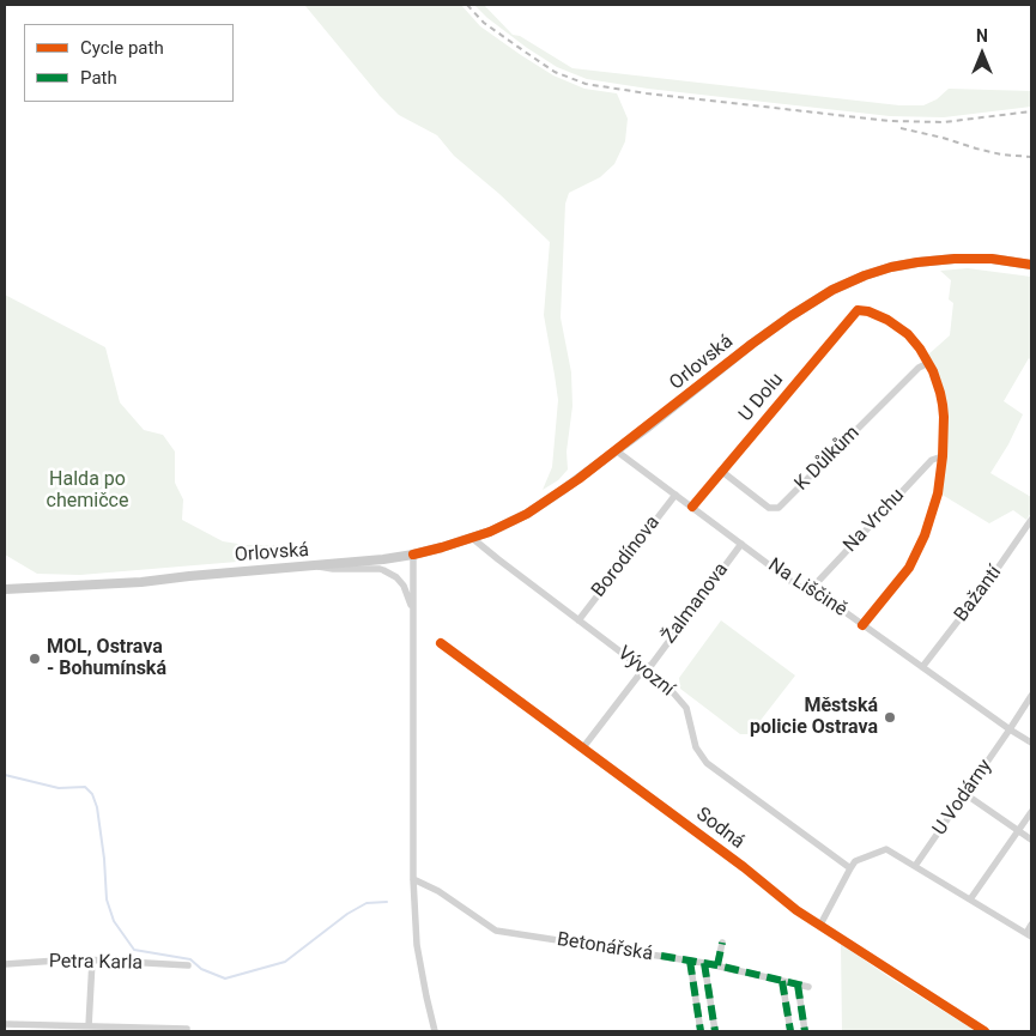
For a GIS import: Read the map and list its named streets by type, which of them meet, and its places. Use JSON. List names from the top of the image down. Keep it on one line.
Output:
{"streets":{"main road":["Orlovská"],"street":["U Dolu","K Důlkům","Na Vrchu","Borodínova","Na Liščině","Bažantí","Žalmanova","Vývozní","U Vodárny","Sodná","Betonářská","Petra Karla"]},"crossings":[["Orlovská","Na Liščině"],["Orlovská","Vývozní"],["U Dolu","K Důlkům"],["U Dolu","Na Liščině"],["Na Vrchu","Na Liščině"],["Borodínova","Na Liščině"],["Borodínova","Vývozní"],["Na Liščině","Bažantí"],["Na Liščině","Žalmanova"],["Na Liščině","U Vodárny"],["Žalmanova","Vývozní"],["Žalmanova","Sodná"]],"parks":["Halda po chemičce"],"places":["MOL, Ostrava - Bohumínská","Městská policie Ostrava"],"legend":["Cycle path","Path"],"north":"top"}
